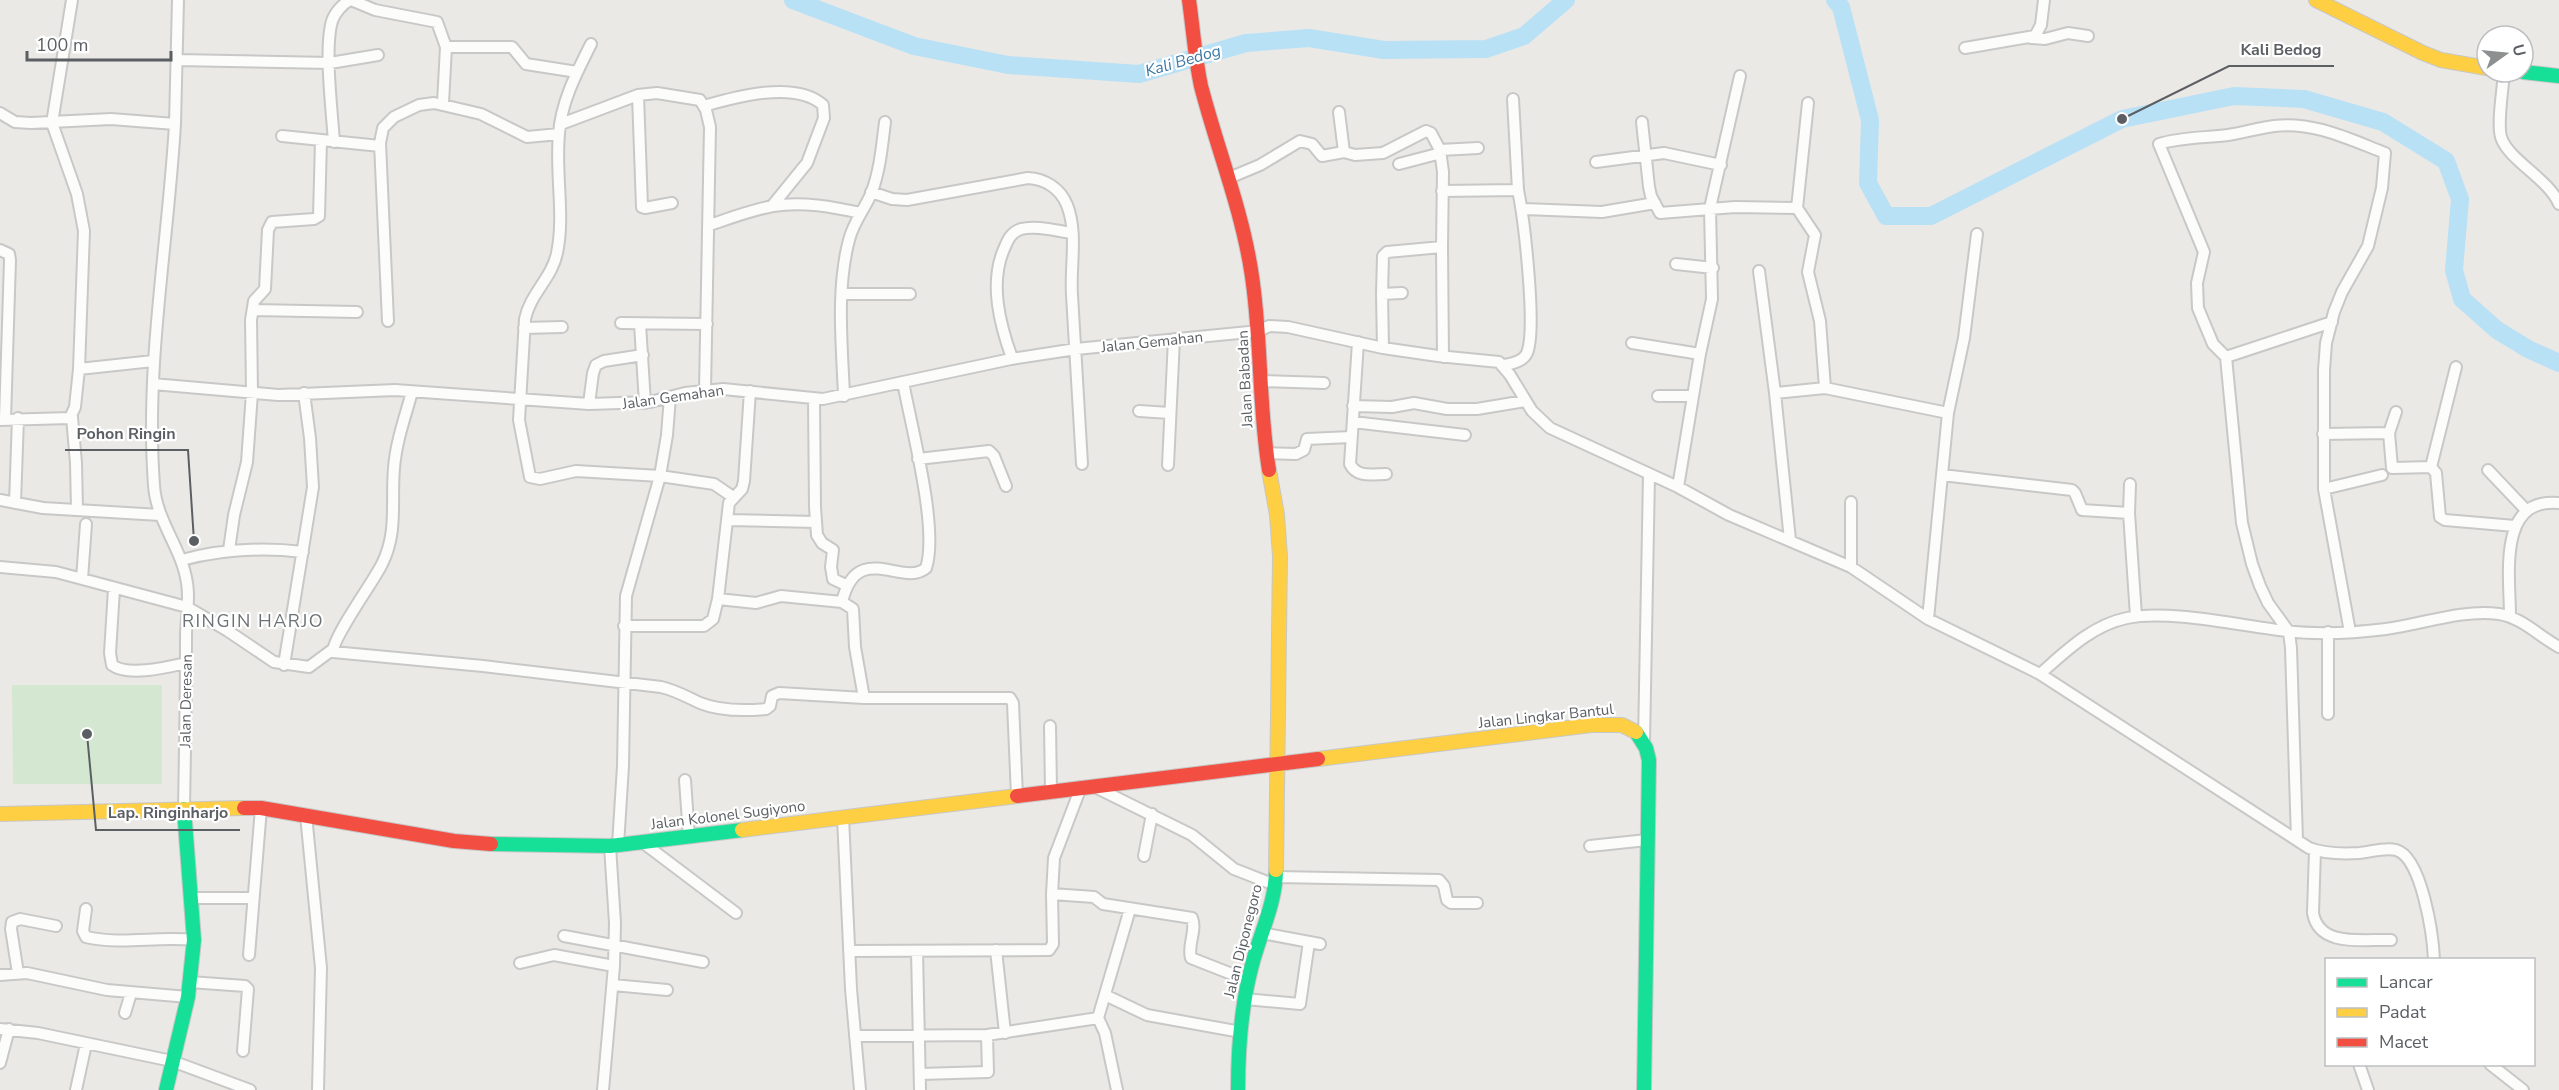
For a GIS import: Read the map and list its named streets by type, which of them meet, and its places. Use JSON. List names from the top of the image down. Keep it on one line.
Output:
{"streets":{"main road":["Jalan Babadan","Jalan Lingkar Bantul","Jalan Kolonel Sugiyono","Jalan Diponegoro"],"street":["Jalan Gemahan","Jalan Deresan"]},"crossings":[["Jalan Gemahan","Jalan Babadan"],["Jalan Gemahan","Jalan Deresan"],["Jalan Babadan","Jalan Lingkar Bantul"],["Jalan Babadan","Jalan Kolonel Sugiyono"],["Jalan Babadan","Jalan Diponegoro"],["Jalan Deresan","Jalan Kolonel Sugiyono"],["Jalan Lingkar Bantul","Jalan Kolonel Sugiyono"],["Jalan Lingkar Bantul","Jalan Diponegoro"],["Jalan Kolonel Sugiyono","Jalan Diponegoro"]],"districts":["RINGIN HARJO"],"water":["Kali Bedog"],"places":["Kali Bedog","Pohon Ringin","Lap. Ringinharjo"],"legend":["Lancar","Padat","Macet"],"scale_bar":"100 m","north":"right"}
